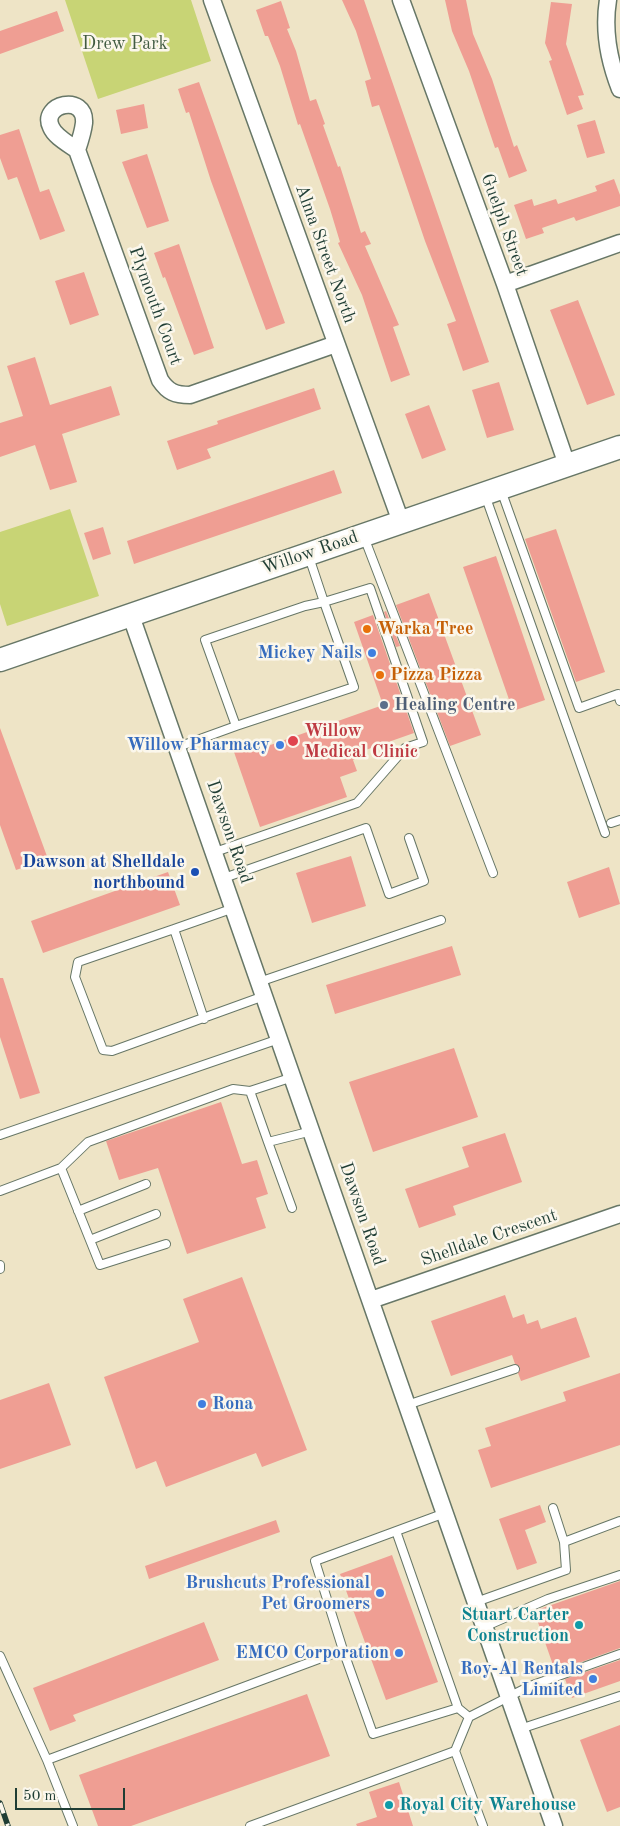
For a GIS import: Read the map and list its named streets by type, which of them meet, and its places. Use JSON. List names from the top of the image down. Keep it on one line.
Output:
{"streets":{"main road":["Willow Road"],"street":["Guelph Street","Alma Street North","Plymouth Court","Dawson Road","Shelldale Crescent"]},"crossings":[["Guelph Street","Willow Road"],["Alma Street North","Plymouth Court"],["Alma Street North","Willow Road"],["Willow Road","Dawson Road"],["Dawson Road","Shelldale Crescent"]],"parks":["Drew Park"],"places":["Warka Tree","Mickey Nails","Pizza Pizza","Healing Centre","Willow Medical Clinic","Willow Pharmacy","Dawson at Shelldale northbound","Rona","Brushcuts Professional Pet Groomers","Stuart Carter Construction","EMCO Corporation","Roy-Al Rentals Limited","Royal City Warehouse"],"scale_bar":"50 m"}
